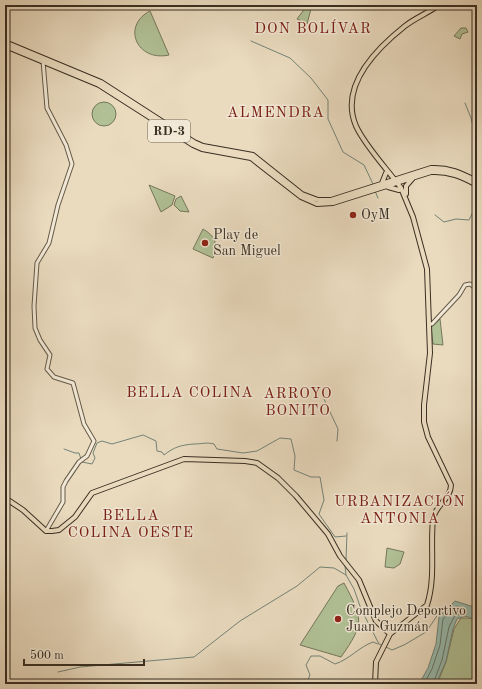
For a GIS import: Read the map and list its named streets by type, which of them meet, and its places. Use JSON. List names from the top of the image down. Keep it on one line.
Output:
{"streets":{"main road":["RD-3"]},"districts":["DON BOLÍVAR","ALMENDRA","BELLA COLINA","ARROYO BONITO","URBANIZACIÓN ANTONIA","BELLA COLINA OESTE"],"places":["OyM","Play de San Miguel","Complejo Deportivo Juan Guzmán"],"scale_bar":"500 m"}
